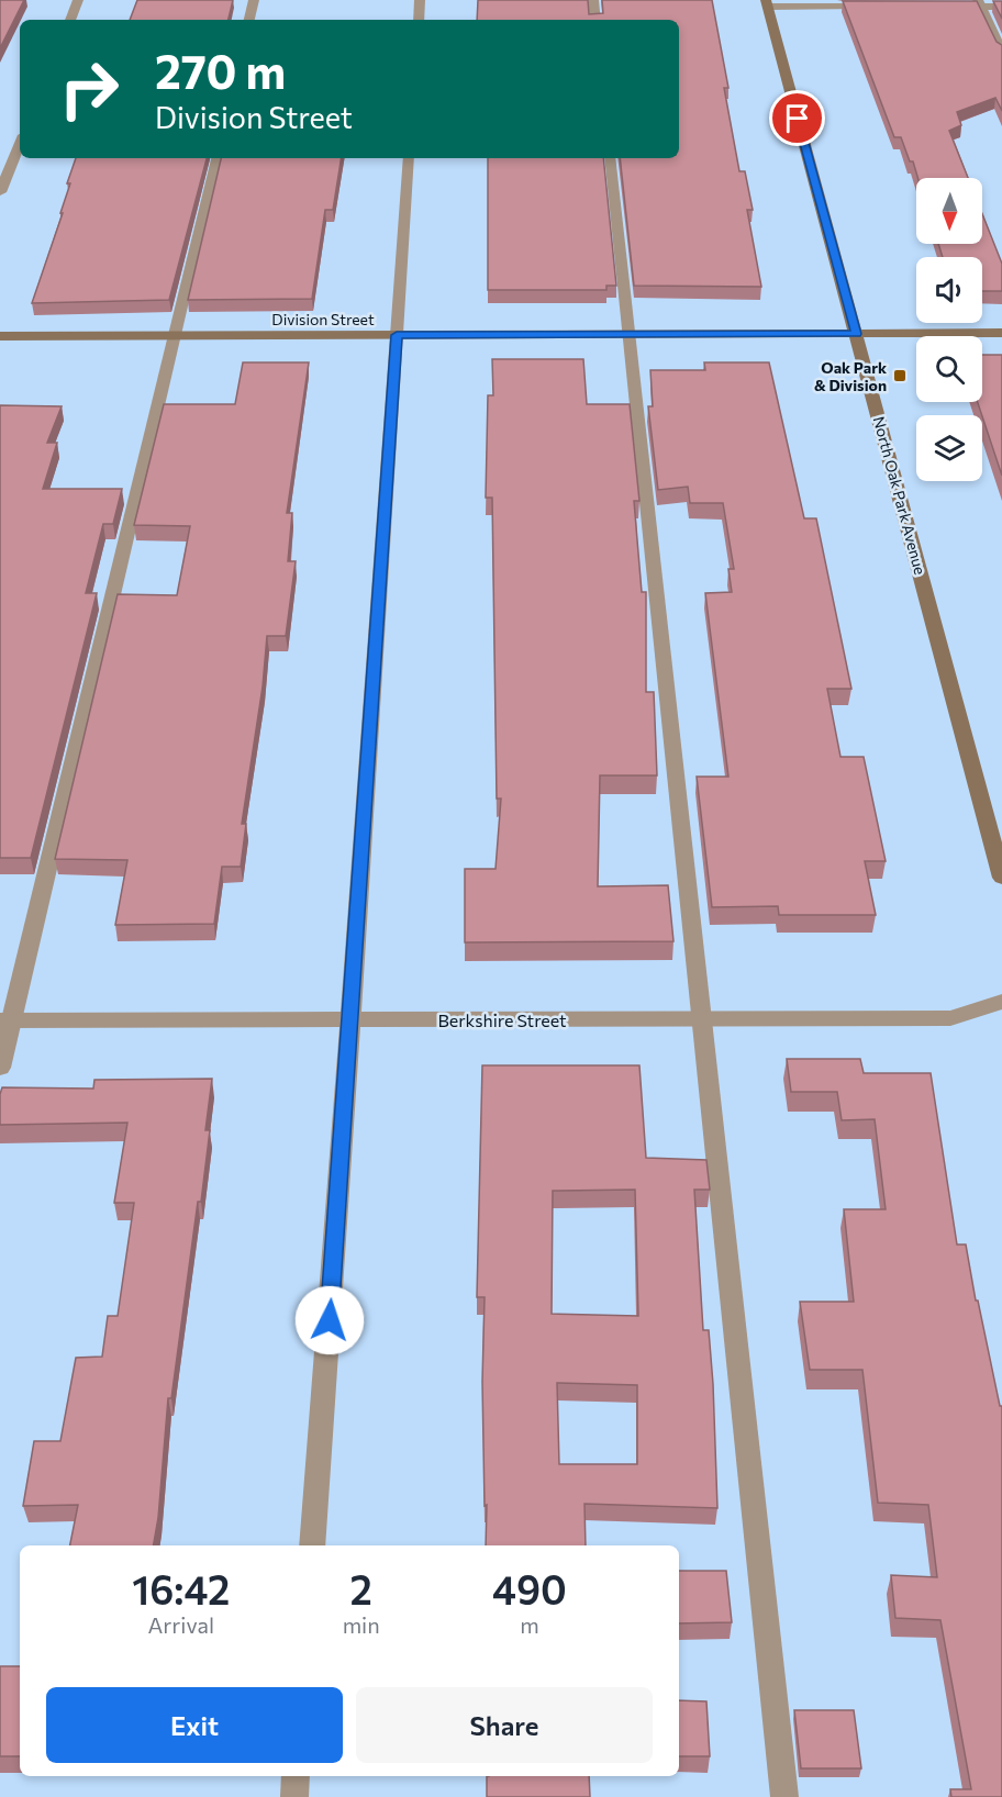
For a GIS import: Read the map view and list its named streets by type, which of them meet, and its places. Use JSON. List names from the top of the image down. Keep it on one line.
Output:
{"streets":{"street":["Division Street","North Oak Park Avenue","Berkshire Street"]},"crossings":[["Division Street","North Oak Park Avenue"]],"places":{"transit":["Oak Park & Division"]},"north":"bottom","page":{"turn":["270 m","Division Street"],"eta":["16:42","Arrival","2","min","490","m"],"buttons":["Exit","Share"]}}
